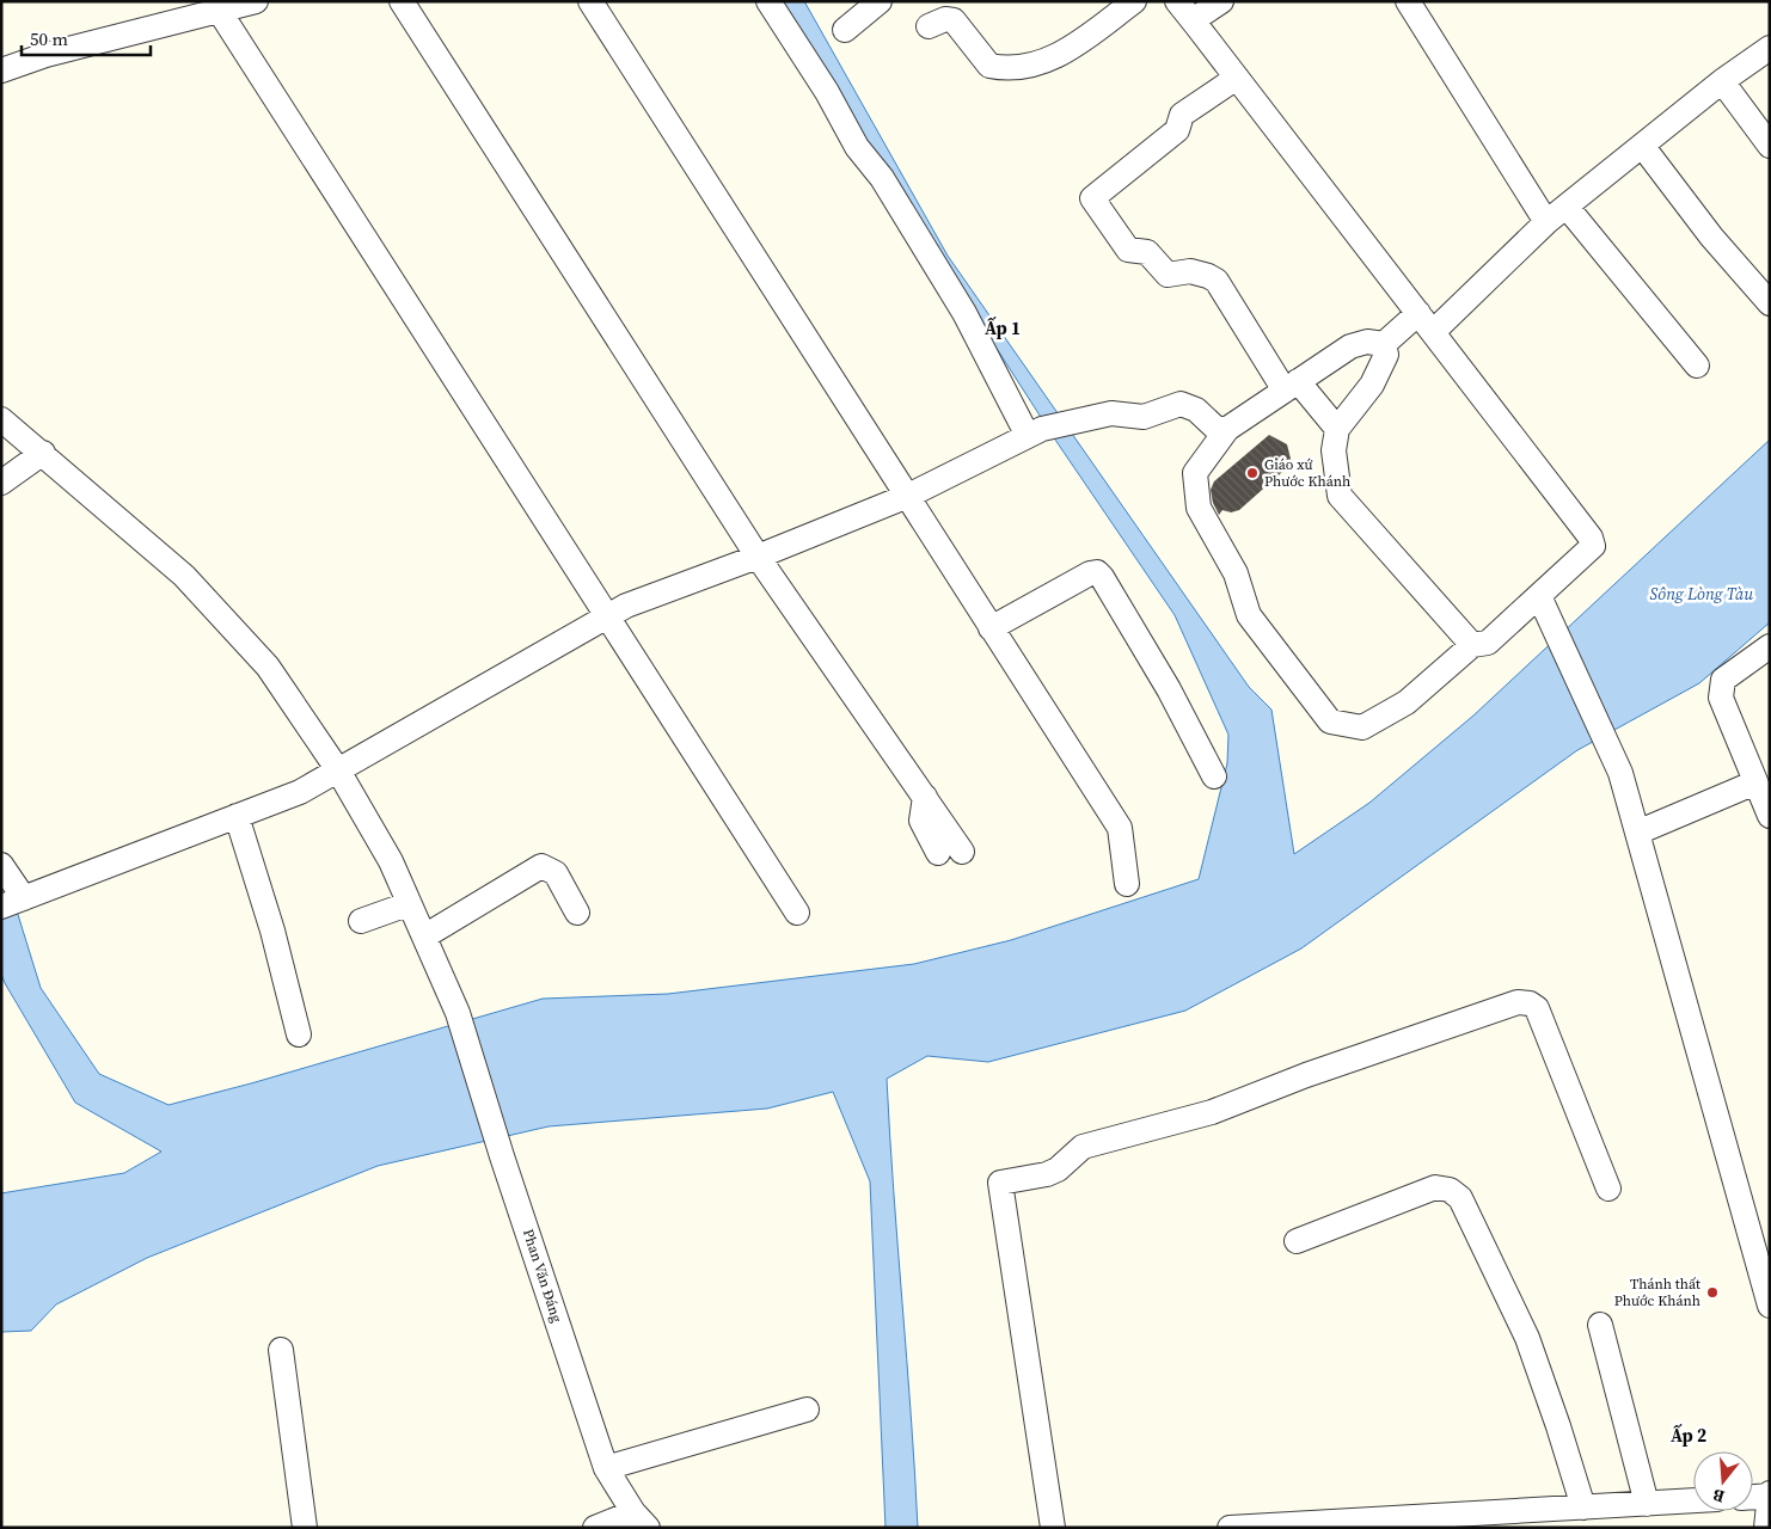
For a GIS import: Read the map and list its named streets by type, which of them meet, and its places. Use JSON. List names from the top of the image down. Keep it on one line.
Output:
{"streets":{"street":["Phan Văn Đáng"]},"districts":["Ấp 1","Ấp 2"],"water":["Sông Lòng Tàu"],"places":["Giáo xứ Phước Khánh","Thánh thất Phước Khánh"],"scale_bar":"50 m","north":"bottom"}
